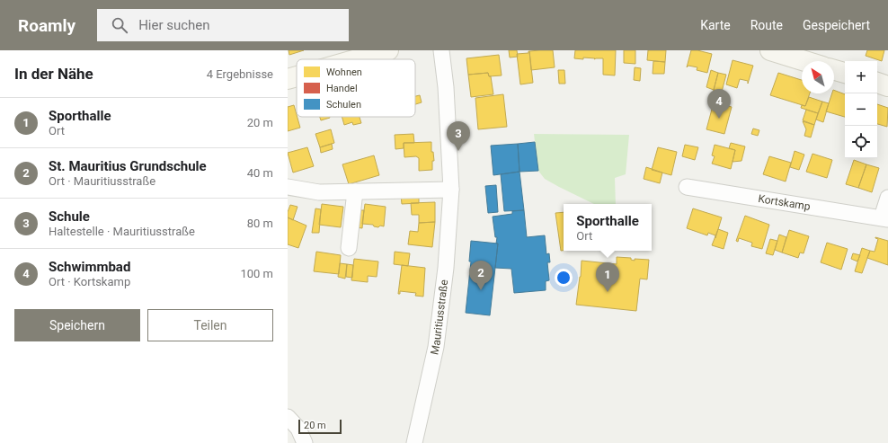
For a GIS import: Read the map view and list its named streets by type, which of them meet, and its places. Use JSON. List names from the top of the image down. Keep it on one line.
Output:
{"streets":{"street":["Kortskamp","Mauritiusstraße"]},"legend":["Wohnen","Handel","Schulen"],"scale_bar":"20 m","north":"top left","page":{"header":"Roamly","search":"Hier suchen","nav":["Karte","Route","Gespeichert"],"heading":["In der Nähe","4 Ergebnisse"],"map_buttons":["+","−"],"pins":["4","3","2","1"],"list":[{"mark":"1","name":"Sporthalle","note":"Ort","value":"20 m"},{"mark":"2","name":"St. Mauritius Grundschule","note":"Ort · Mauritiusstraße","value":"40 m"},{"mark":"3","name":"Schule","note":"Haltestelle · Mauritiusstraße","value":"80 m"},{"mark":"4","name":"Schwimmbad","note":"Ort · Kortskamp","value":"100 m"}],"popup":["Sporthalle","Ort"],"buttons":["Speichern","Teilen"],"scale":"20 m"}}
